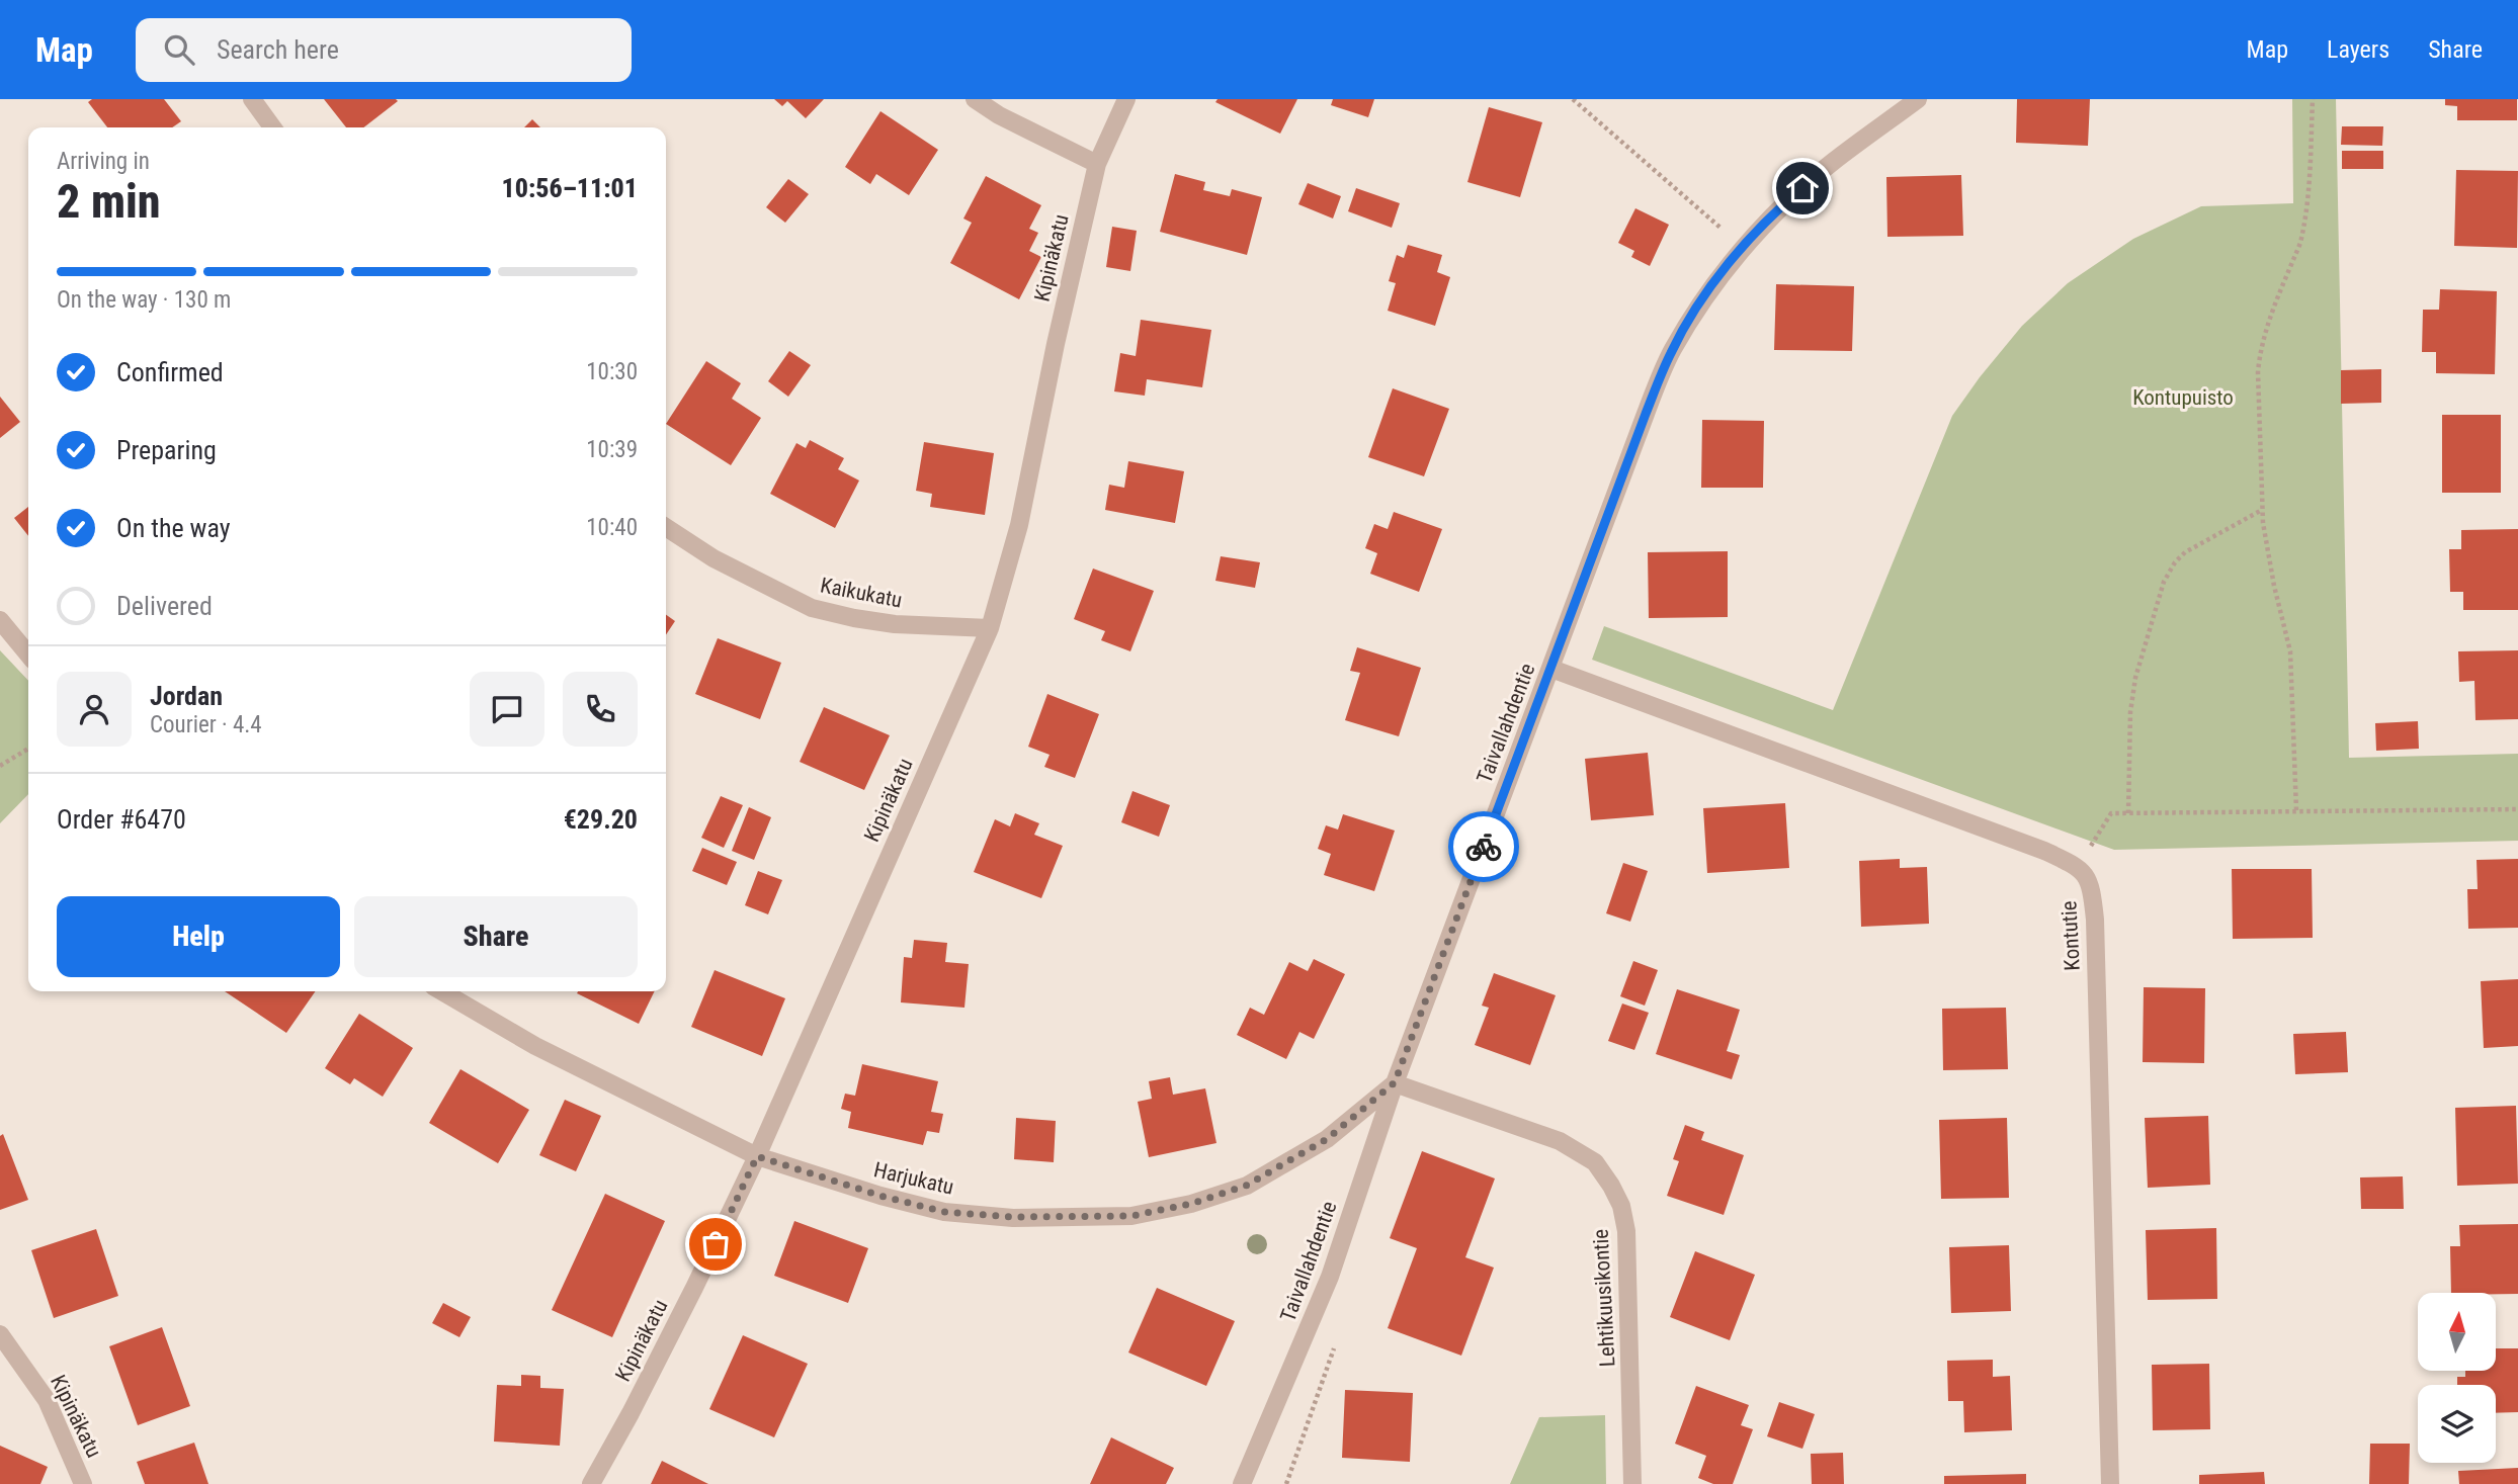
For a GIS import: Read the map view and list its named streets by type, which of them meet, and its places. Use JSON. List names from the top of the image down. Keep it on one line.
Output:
{"streets":{"street":["Kipinäkatu","Kaikukatu","Taivallahdentie","Kontutie","Harjukatu","Lehtikuusikontie"]},"crossings":[["Kipinäkatu","Kaikukatu"],["Kipinäkatu","Harjukatu"],["Taivallahdentie","Harjukatu"],["Taivallahdentie","Lehtikuusikontie"],["Harjukatu","Lehtikuusikontie"]],"parks":["Kontupuisto"],"north":"top","page":{"header":"Map","search":"Search here","nav":["Map","Layers","Share"],"heading":["2 min","Arriving in","10:56–11:01"],"panel":["Jordan","Courier · 4.4","Order #6470","€29.20"],"bar":"On the way · 130 m","list":[["Confirmed","10:30"],["Preparing","10:39"],["On the way","10:40"],"Delivered"],"buttons":["Help","Share"]}}
